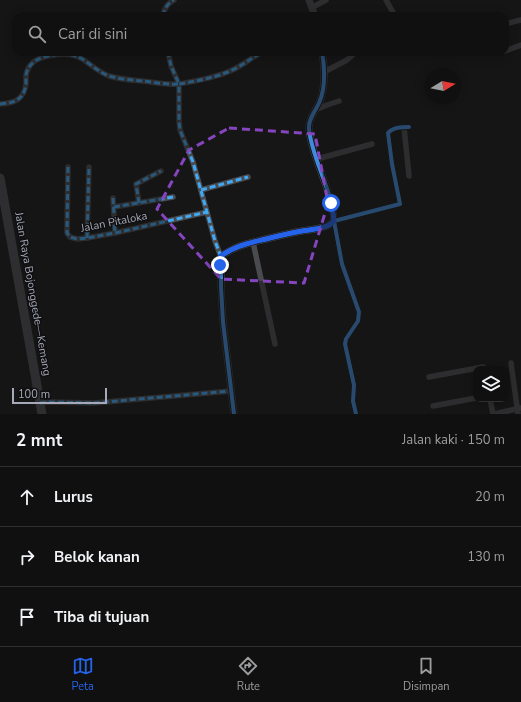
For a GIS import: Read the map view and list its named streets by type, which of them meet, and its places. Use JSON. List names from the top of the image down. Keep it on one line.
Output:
{"streets":{"highway":["Jalan Raya Bojonggede—Kemang"],"street":["Jalan Pitaloka"]},"scale_bar":"100 m","north":"right","page":{"search":"Cari di sini","scale":"100 m","heading":["2 mnt","Jalan kaki · 150 m"],"list":[["Lurus","20 m"],["Belok kanan","130 m"],"Tiba di tujuan"],"nav":["Peta","Rute","Disimpan"]}}
